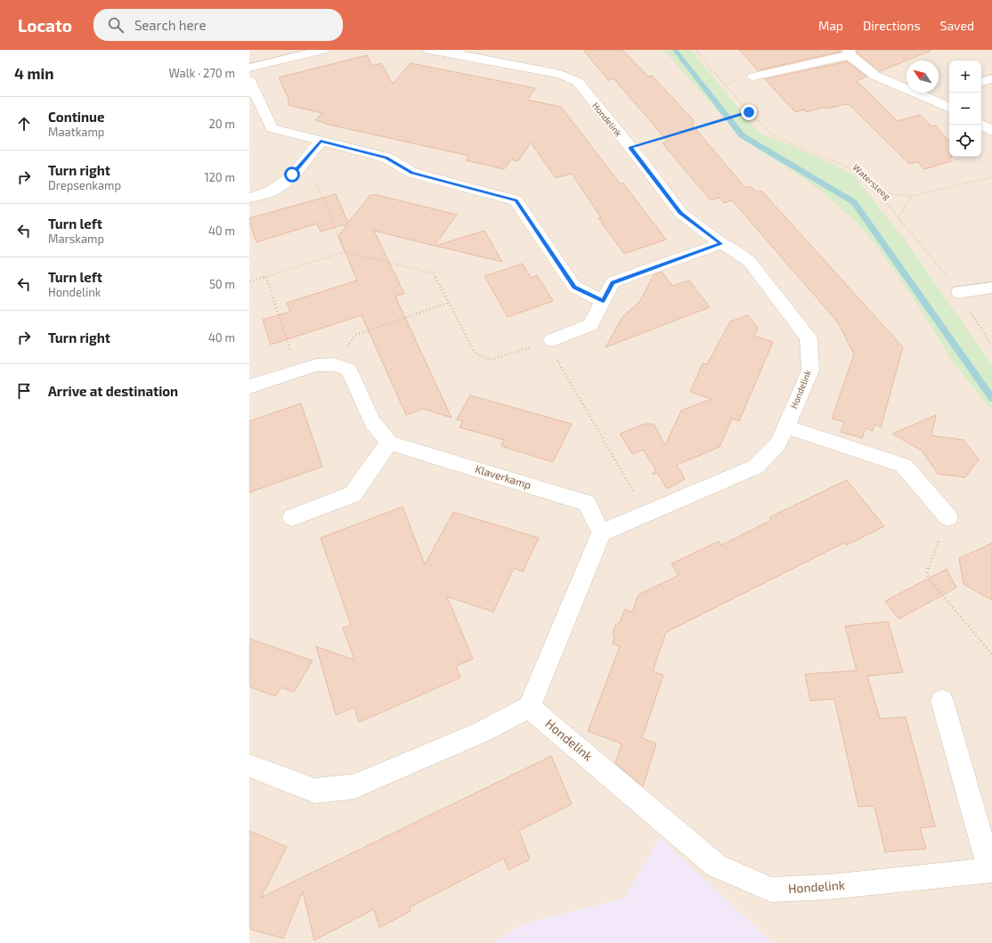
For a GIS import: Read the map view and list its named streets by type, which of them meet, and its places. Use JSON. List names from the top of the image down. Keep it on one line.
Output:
{"streets":{"street":["Hondelink","Klaverkamp"],"path":["Watersteeg"]},"crossings":[["Hondelink","Klaverkamp"]],"north":"top left","page":{"header":"Locato","search":"Search here","nav":["Map","Directions","Saved"],"heading":["4 min","Walk · 270 m"],"map_buttons":["+","−"],"list":[["Continue","Maatkamp","20 m"],["Turn right","Drepsenkamp","120 m"],["Turn left","Marskamp","40 m"],["Turn left","Hondelink","50 m"],["Turn right","40 m"],"Arrive at destination"]}}
